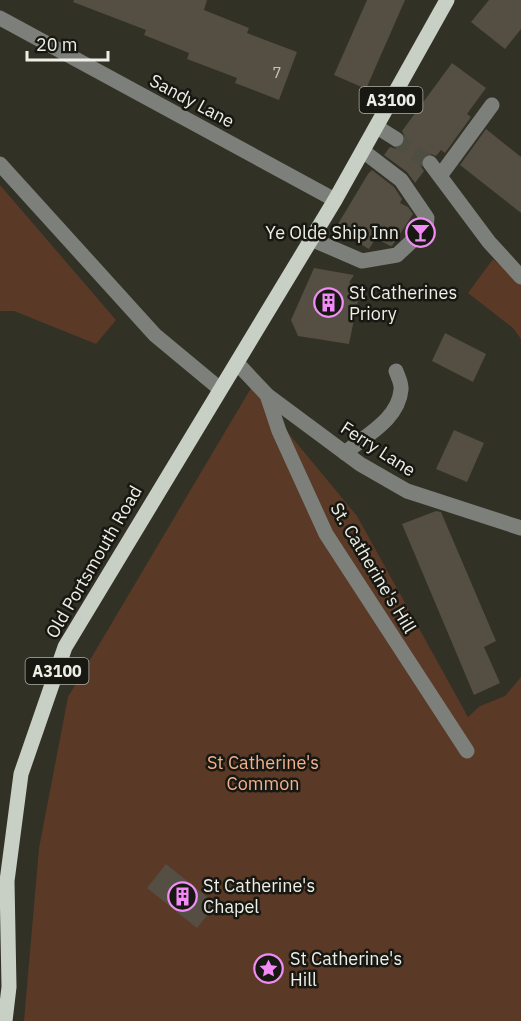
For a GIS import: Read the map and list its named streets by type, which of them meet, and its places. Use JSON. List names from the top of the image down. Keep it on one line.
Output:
{"streets":{"main road":["A3100","Old Portsmouth Road"],"street":["Sandy Lane","Ferry Lane","St. Catherine's Hill"]},"crossings":[["A3100","Sandy Lane"],["A3100","Old Portsmouth Road"],["Sandy Lane","Old Portsmouth Road"],["Ferry Lane","Old Portsmouth Road"],["Ferry Lane","St. Catherine's Hill"]],"parks":["St Catherine's Common"],"places":{"bar":["Ye Olde Ship Inn"],"building":["St Catherines Priory","St Catherine's Chapel"],"place":["St Catherine's Hill"]},"house_numbers":["7"],"scale_bar":"20 m"}
